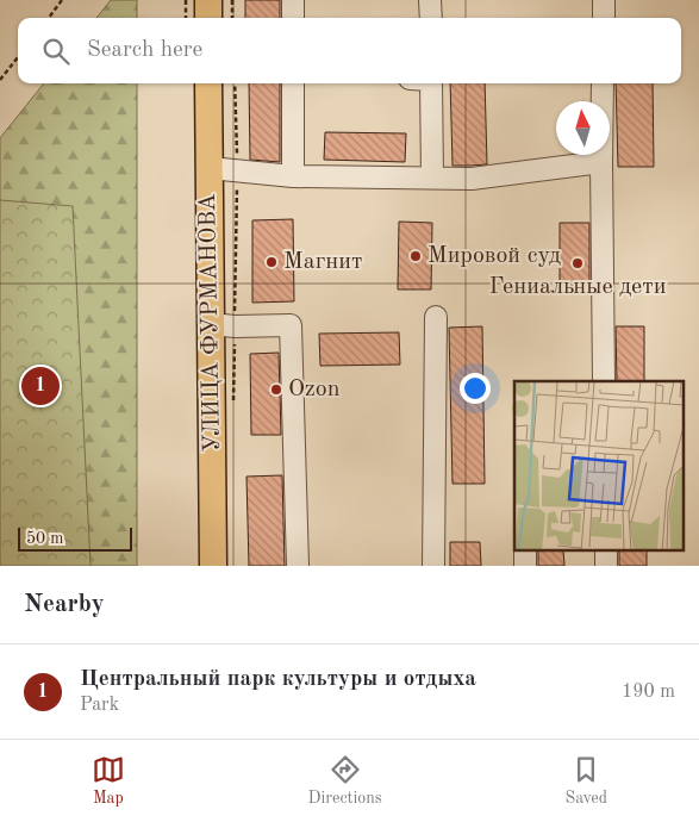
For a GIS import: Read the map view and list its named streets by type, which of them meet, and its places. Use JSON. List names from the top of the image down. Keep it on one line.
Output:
{"streets":{"main road":["УЛИЦА ФУРМАНОВА"]},"places":["Мировой суд","Магнит","Гениальные дети","Ozon"],"scale_bar":"50 m","north":"top","page":{"search":"Search here","pins":"1","scale":"50 m","heading":"Nearby","list":[{"mark":"1","name":"Центральный парк культуры и отдыха","note":"Park","value":"190 m"}],"nav":["Map","Directions","Saved"]}}
